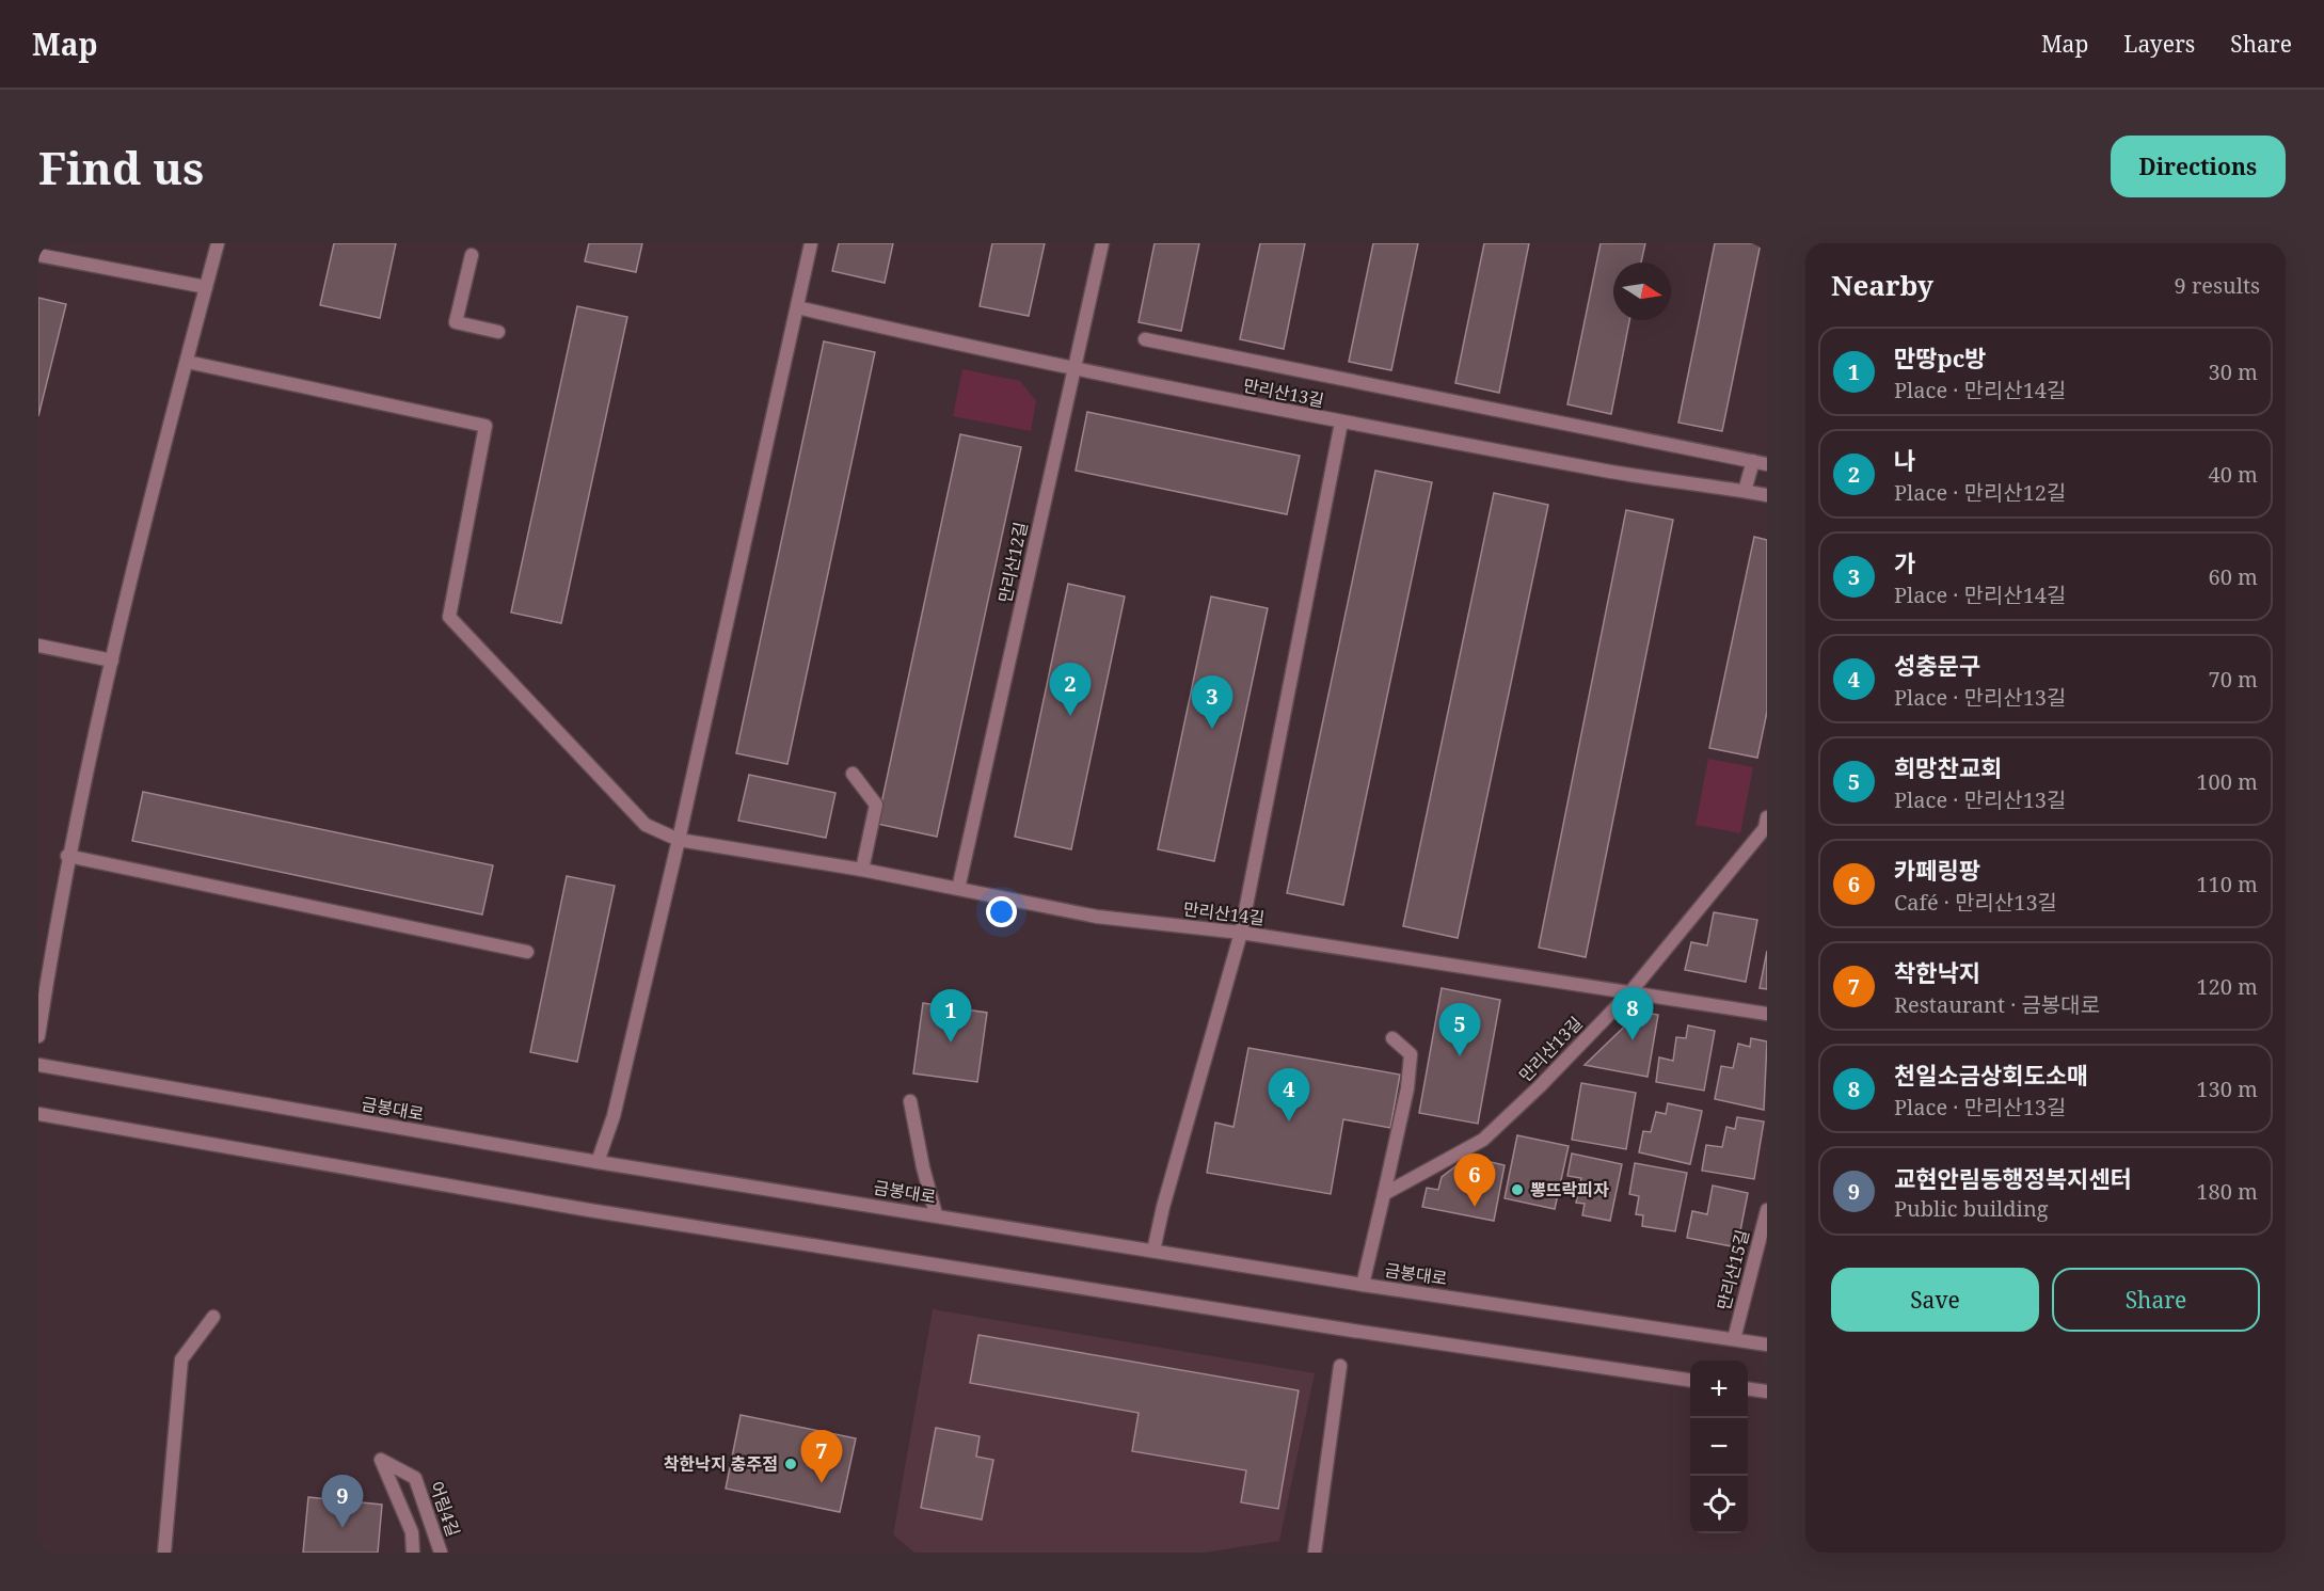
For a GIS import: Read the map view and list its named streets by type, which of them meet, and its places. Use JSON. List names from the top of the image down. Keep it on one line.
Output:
{"streets":{"street":["만리산13길","만리산12길","만리산14길","금봉대로","만리산15길","어림4길"]},"crossings":[["만리산13길","만리산12길"],["만리산13길","만리산14길"],["만리산12길","만리산14길"],["금봉대로","만리산15길"]],"places":["뽕뜨락피자","착한낙지 충주점"],"north":"right","page":{"header":"Map","nav":["Map","Layers","Share"],"buttons":["Directions",["Save","Share"]],"title":"Find us","heading":["Nearby","9 results"],"list":[{"mark":"1","name":"만땅pc방","note":"Place · 만리산14길","value":"30 m"},{"mark":"2","name":"나","note":"Place · 만리산12길","value":"40 m"},{"mark":"3","name":"가","note":"Place · 만리산14길","value":"60 m"},{"mark":"4","name":"성충문구","note":"Place · 만리산13길","value":"70 m"},{"mark":"5","name":"희망찬교회","note":"Place · 만리산13길","value":"100 m"},{"mark":"6","name":"카페링팡","note":"Café · 만리산13길","value":"110 m"},{"mark":"7","name":"착한낙지","note":"Restaurant · 금봉대로","value":"120 m"},{"mark":"8","name":"천일소금상회도소매","note":"Place · 만리산13길","value":"130 m"},{"mark":"9","name":"교현안림동행정복지센터","note":"Public building","value":"180 m"}],"pins":["2","3","8","1","5","4","6","7","9"],"map_buttons":["+","−"]}}
